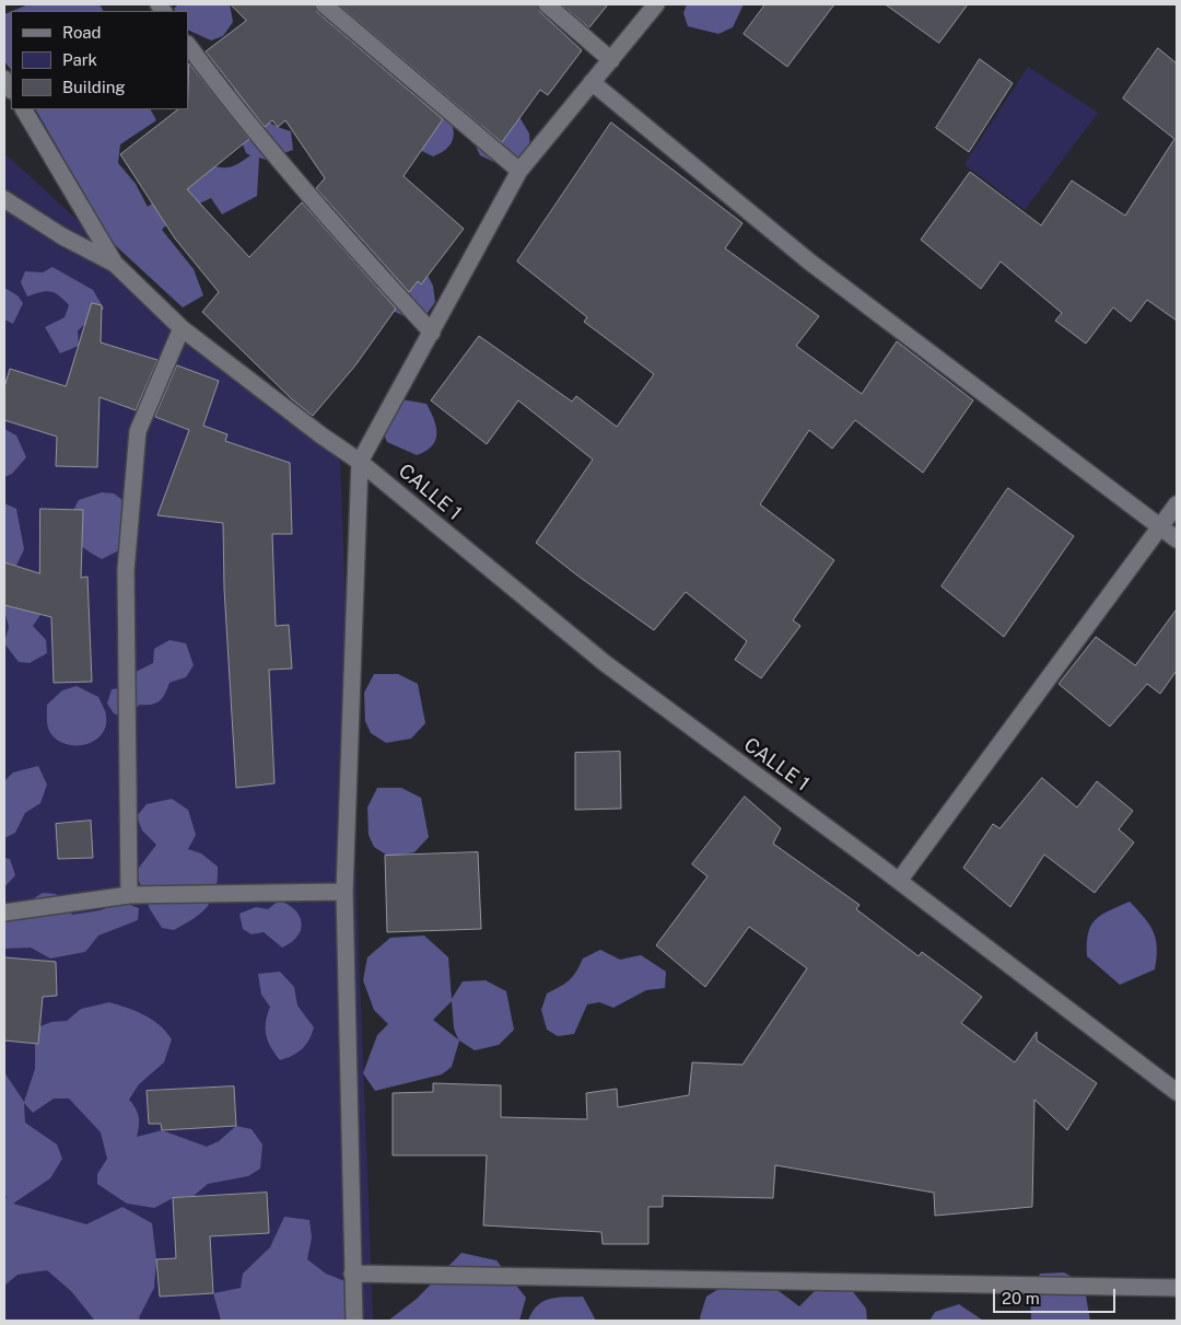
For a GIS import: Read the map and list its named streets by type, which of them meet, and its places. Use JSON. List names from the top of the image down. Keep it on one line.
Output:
{"streets":{"street":["CALLE 1"]},"legend":["Road","Park","Building"],"scale_bar":"20 m"}
